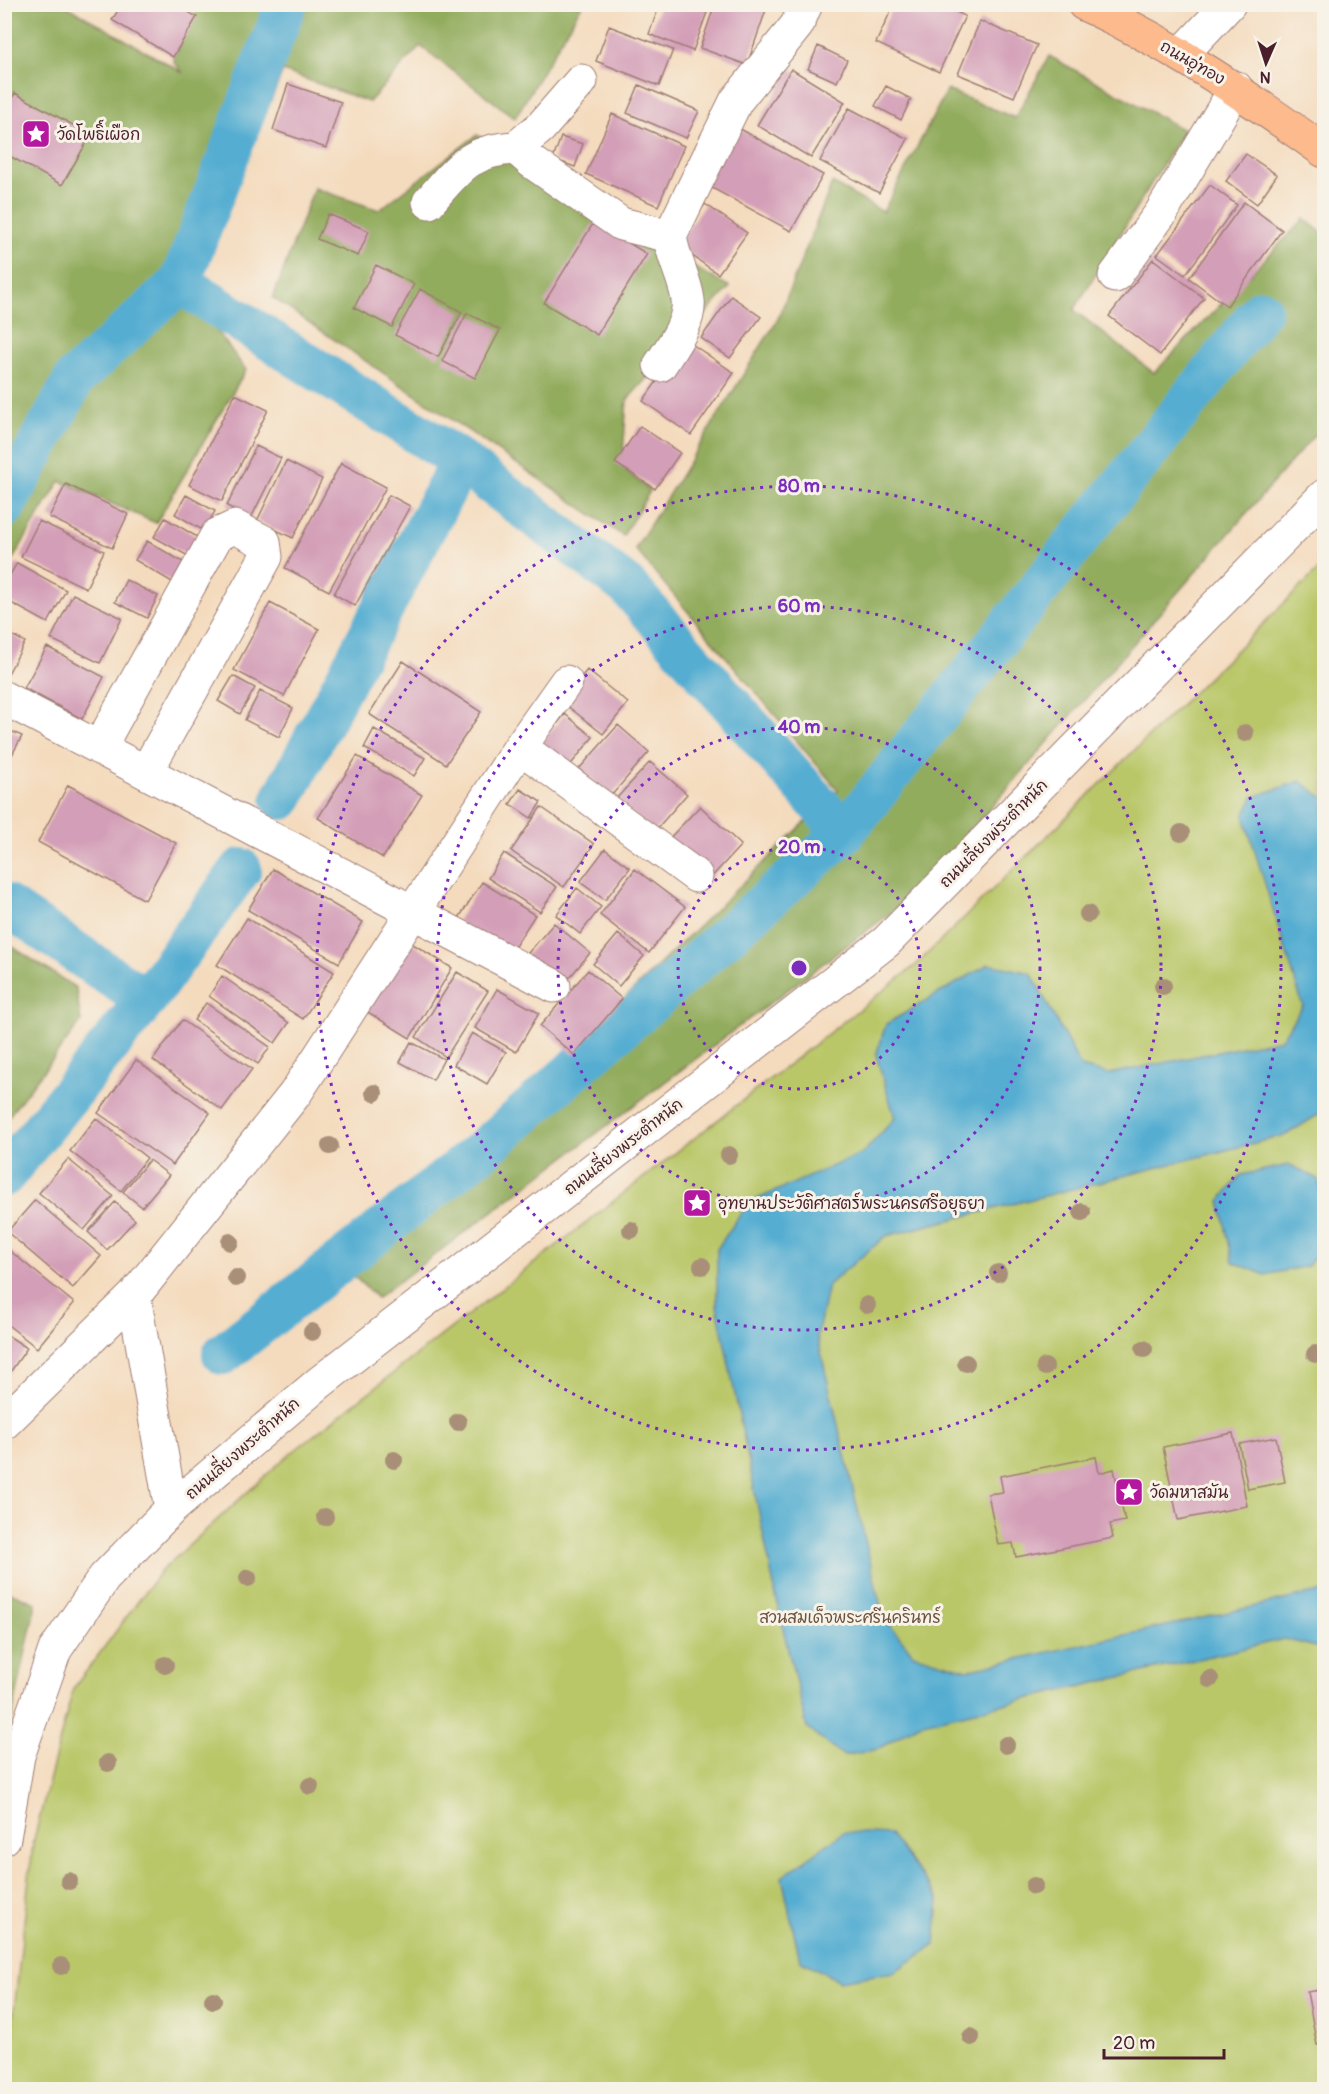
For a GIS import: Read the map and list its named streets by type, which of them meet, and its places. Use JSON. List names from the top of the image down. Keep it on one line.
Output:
{"streets":{"main road":["ถนนอู่ทอง"],"street":["ถนนเลี่ยงพระตำหนัก"]},"parks":["สวนสมเด็จพระศรีนครินทร์"],"places":{"place":["วัดโพธิ์เผือก","อุทยานประวัติศาสตร์พระนครศรีอยุธยา","วัดมหาสมัน"]},"scale_bar":"20 m","north":"bottom","rings":["80 m","60 m","40 m","20 m"]}
